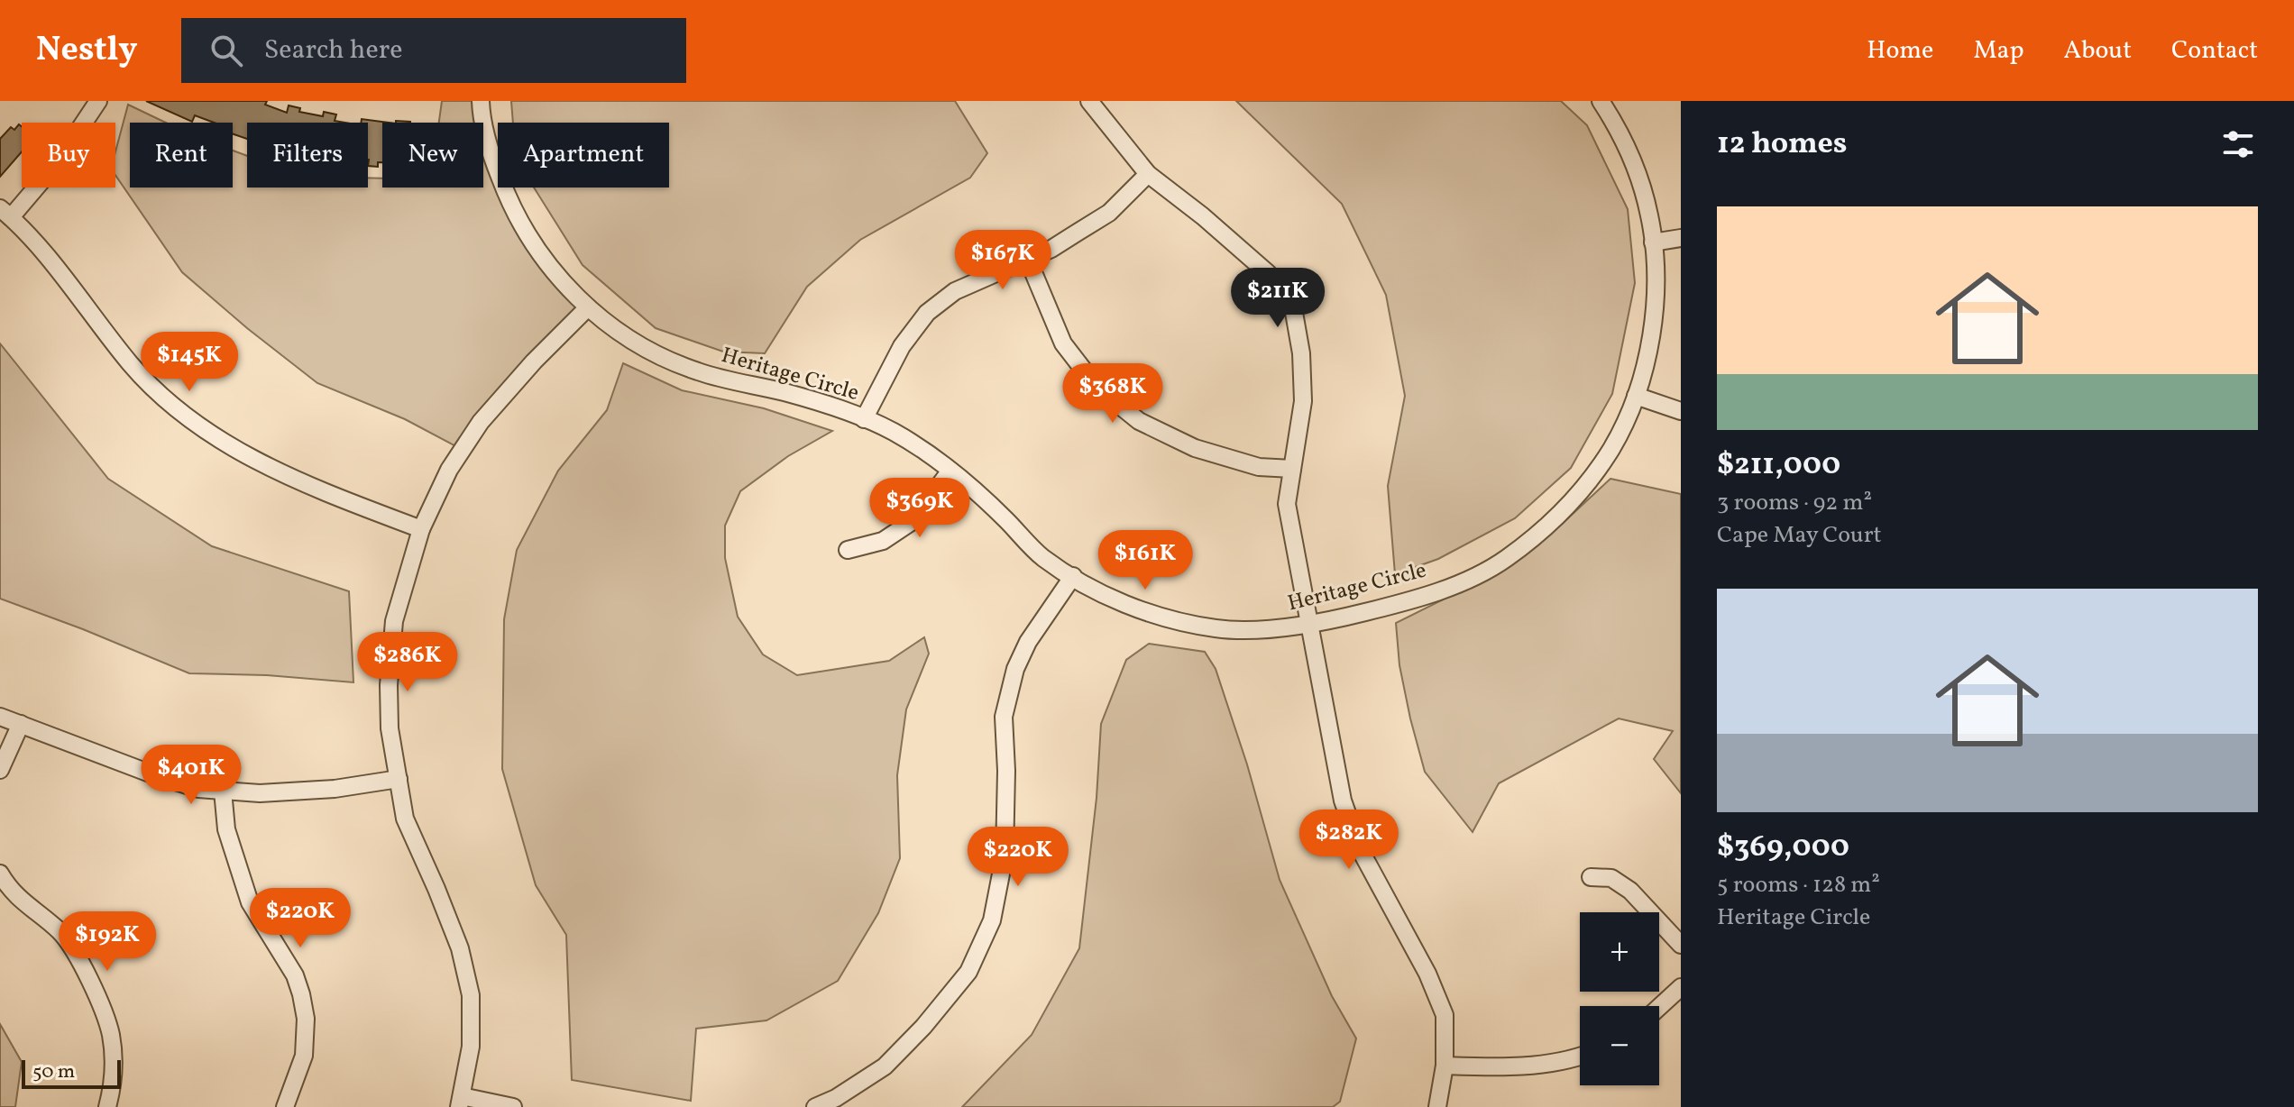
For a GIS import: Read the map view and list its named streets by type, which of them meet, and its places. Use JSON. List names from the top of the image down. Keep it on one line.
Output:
{"streets":{"street":["Heritage Circle"]},"scale_bar":"50 m","page":{"header":"Nestly","search":"Search here","nav":["Home","Map","About","Contact"],"heading":"12 homes","chip":["Buy","Rent","Filters","New","Apartment"],"list":[{"name":"$211,000","note":"3 rooms · 92 m² · Cape May Court"},{"name":"$369,000","note":"5 rooms · 128 m² · Heritage Circle"}],"price":["$167K","$211K","$145K","$368K","$369K","$161K","$286K","$401K","$282K","$220K","$220K","$192K"],"map_buttons":["+","−"],"scale":"50 m"}}
